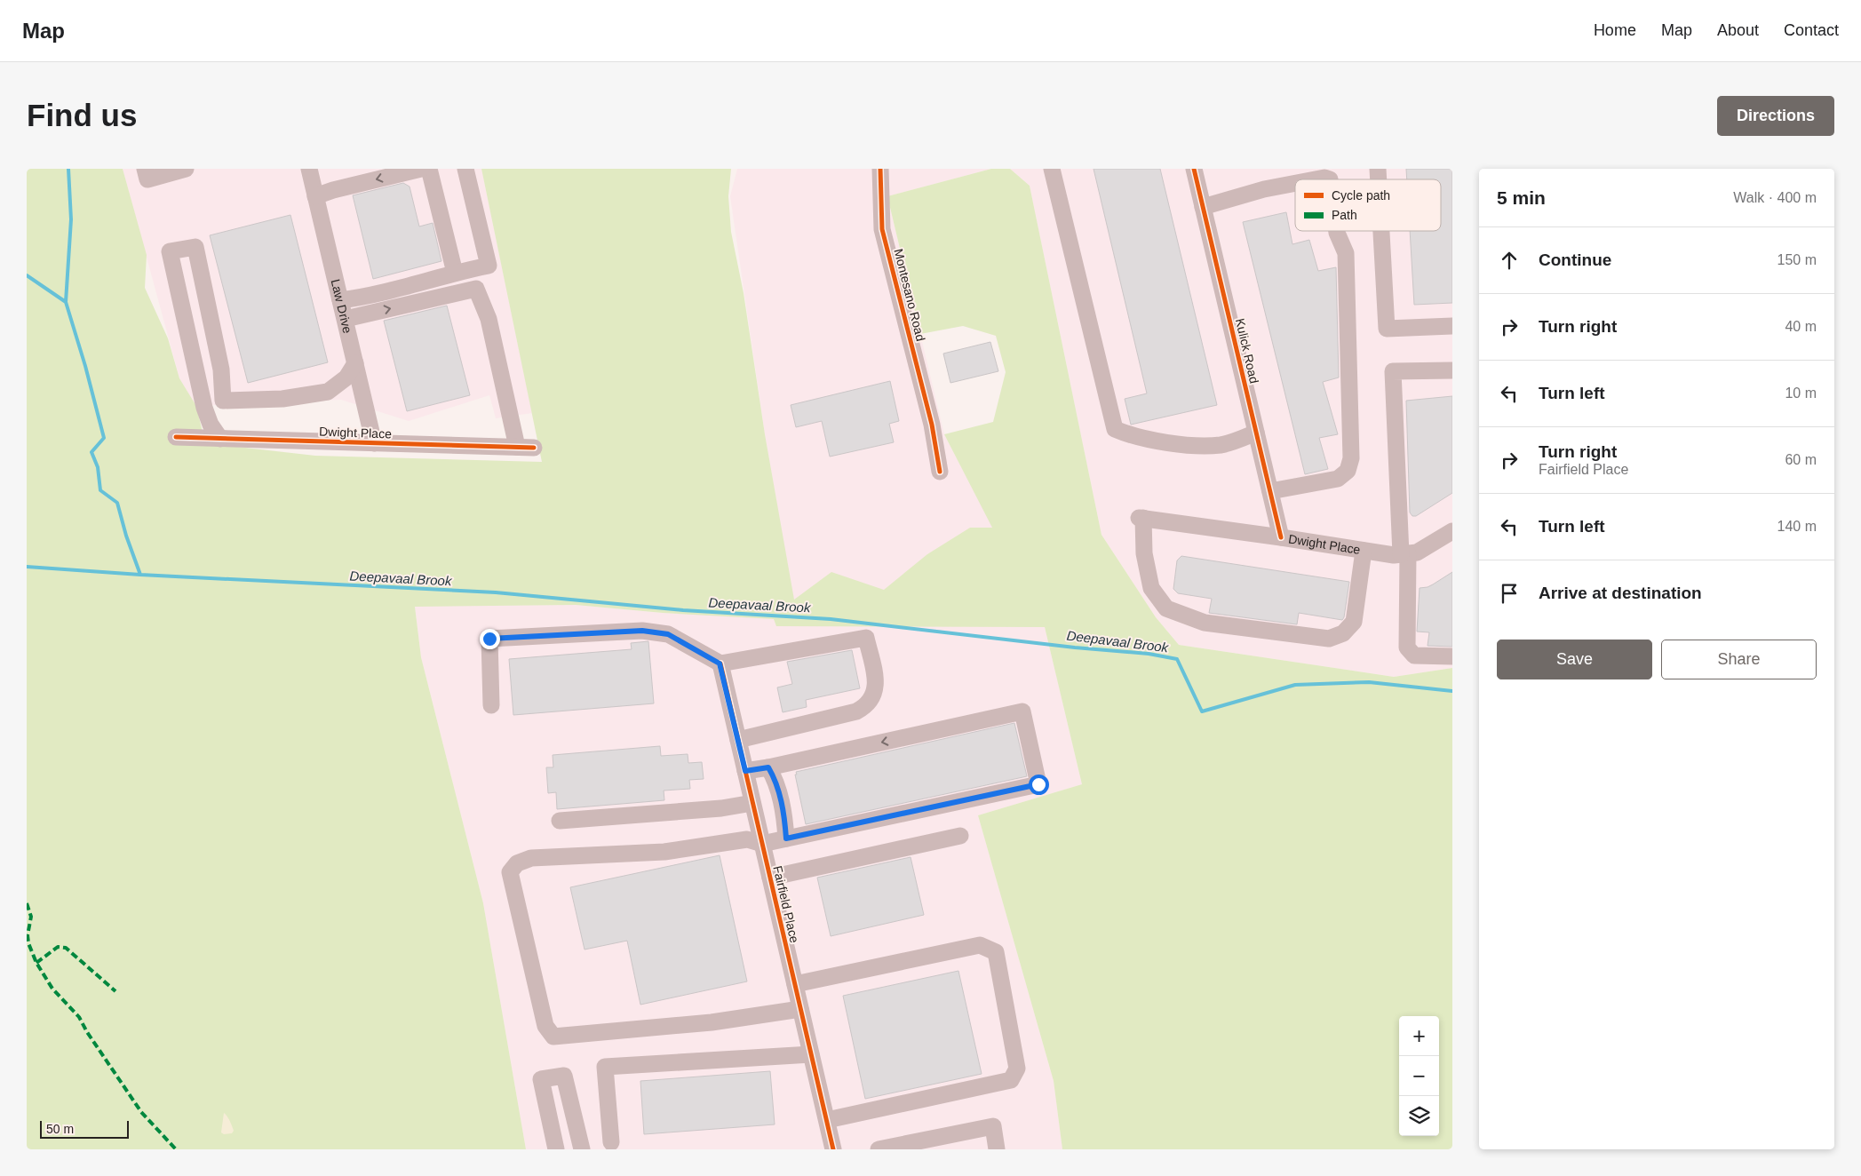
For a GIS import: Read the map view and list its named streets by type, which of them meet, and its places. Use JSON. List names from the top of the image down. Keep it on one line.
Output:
{"streets":{"street":["Montesano Road","Law Drive","Kulick Road","Dwight Place","Fairfield Place"]},"crossings":[["Law Drive","Dwight Place"],["Kulick Road","Dwight Place"]],"water":["Deepavaal Brook"],"legend":["Cycle path","Path"],"scale_bar":"50 m","page":{"header":"Map","nav":["Home","Map","About","Contact"],"buttons":["Directions",["Save","Share"]],"title":"Find us","heading":["5 min","Walk · 400 m"],"list":[["Continue","150 m"],["Turn right","40 m"],["Turn left","10 m"],["Turn right","Fairfield Place","60 m"],["Turn left","140 m"],"Arrive at destination"],"map_buttons":["+","−"],"scale":"50 m"}}
